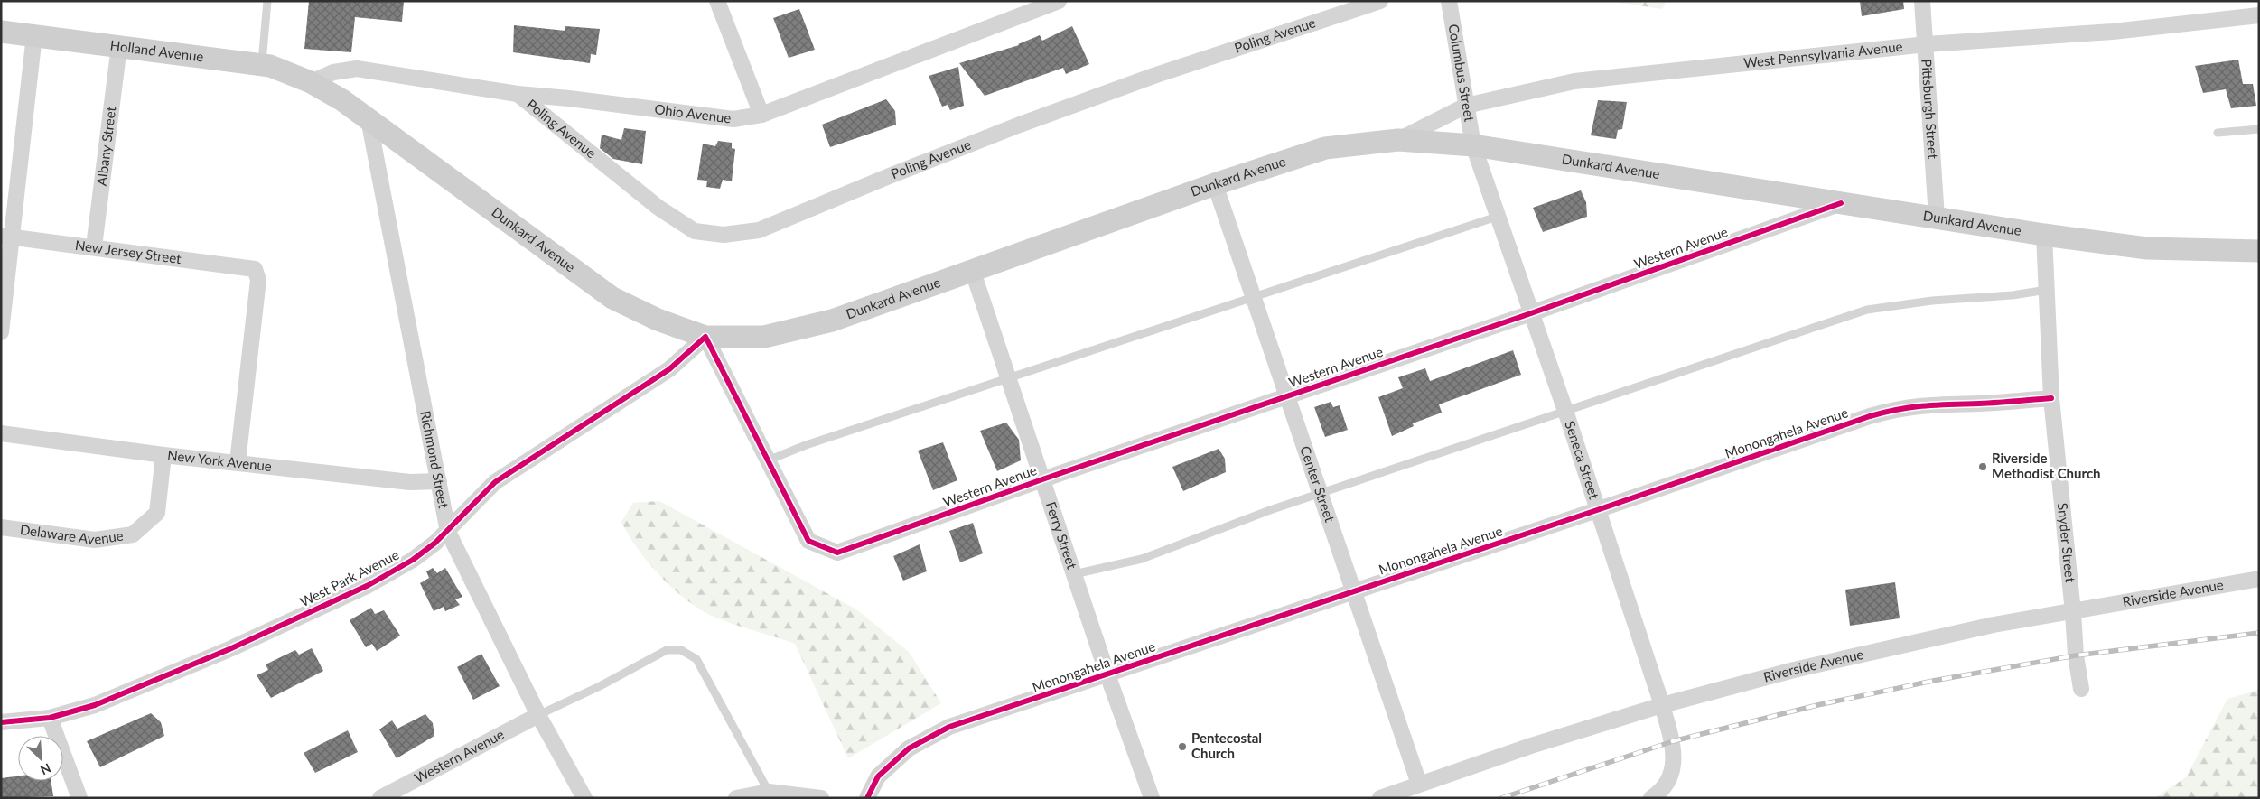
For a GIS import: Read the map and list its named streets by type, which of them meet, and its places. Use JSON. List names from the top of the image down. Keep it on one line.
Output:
{"streets":{"main road":["Holland Avenue","Dunkard Avenue"],"street":["Poling Avenue","West Pennsylvania Avenue","Columbus Street","Pittsburgh Street","Ohio Avenue","Albany Street","Western Avenue","New Jersey Street","Monongahela Avenue","Richmond Street","New York Avenue","Seneca Street","Center Street","Delaware Avenue","Ferry Street","Snyder Street","West Park Avenue","Riverside Avenue"]},"crossings":[["Poling Avenue","Ohio Avenue"],["Holland Avenue","Ohio Avenue"],["Holland Avenue","Albany Street"],["Holland Avenue","Dunkard Avenue"],["West Pennsylvania Avenue","Columbus Street"],["West Pennsylvania Avenue","Pittsburgh Street"],["West Pennsylvania Avenue","Dunkard Avenue"],["Columbus Street","Dunkard Avenue"],["Columbus Street","Seneca Street"],["Pittsburgh Street","Dunkard Avenue"],["Ohio Avenue","Dunkard Avenue"],["Albany Street","New Jersey Street"],["Dunkard Avenue","Western Avenue"],["Dunkard Avenue","Richmond Street"],["Dunkard Avenue","Seneca Street"],["Dunkard Avenue","Center Street"],["Dunkard Avenue","Ferry Street"],["Dunkard Avenue","Snyder Street"],["Dunkard Avenue","West Park Avenue"],["Western Avenue","Richmond Street"],["Western Avenue","Seneca Street"],["Western Avenue","Center Street"],["Western Avenue","Ferry Street"],["New Jersey Street","New York Avenue"],["Monongahela Avenue","Seneca Street"],["Monongahela Avenue","Center Street"],["Monongahela Avenue","Ferry Street"],["Monongahela Avenue","Snyder Street"],["Richmond Street","New York Avenue"],["Richmond Street","West Park Avenue"],["New York Avenue","Delaware Avenue"],["Seneca Street","Riverside Avenue"],["Center Street","Riverside Avenue"],["Snyder Street","Riverside Avenue"]],"places":["Riverside Methodist Church","Pentecostal Church"],"north":"bottom right"}
